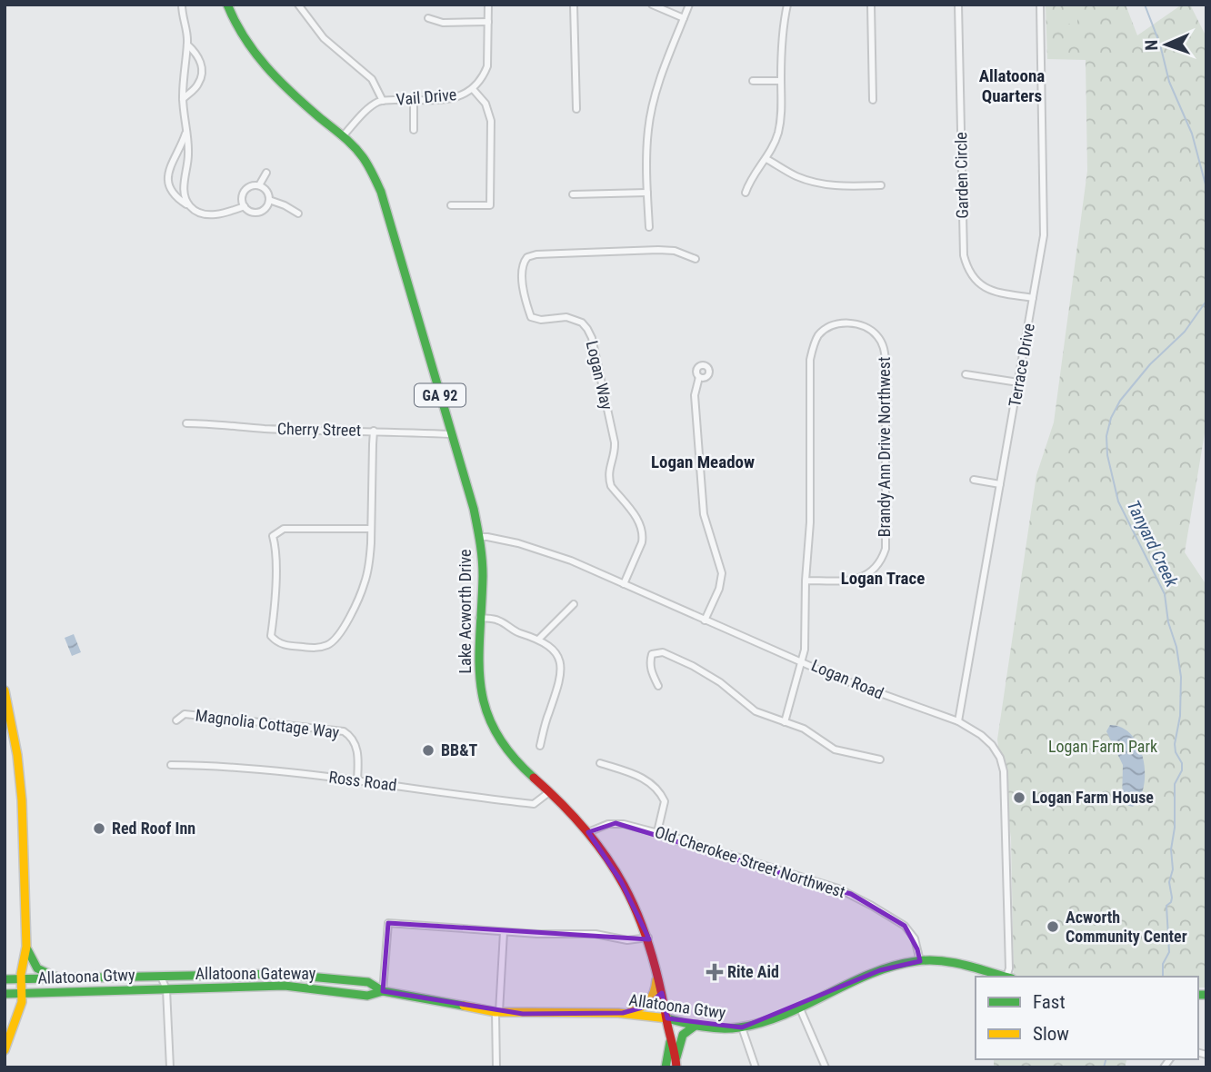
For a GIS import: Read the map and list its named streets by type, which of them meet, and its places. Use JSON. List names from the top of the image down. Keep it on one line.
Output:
{"streets":{"main road":["GA 92","Lake Acworth Drive","Allatoona Gateway","Allatoona Gtwy"],"street":["Vail Drive","Garden Circle","Terrace Drive","Logan Way","Cherry Street","Brandy Ann Drive Northwest","Logan Road","Magnolia Cottage Way","Ross Road","Old Cherokee Street Northwest"]},"crossings":[["Vail Drive","Lake Acworth Drive"],["Garden Circle","Terrace Drive"],["Terrace Drive","Logan Road"],["Logan Way","Logan Road"],["Cherry Street","Lake Acworth Drive"],["Brandy Ann Drive Northwest","Logan Road"],["Lake Acworth Drive","Logan Road"],["Lake Acworth Drive","Ross Road"],["Lake Acworth Drive","Old Cherokee Street Northwest"],["Lake Acworth Drive","Allatoona Gtwy"],["Magnolia Cottage Way","Ross Road"],["Old Cherokee Street Northwest","Allatoona Gtwy"],["Allatoona Gateway","Allatoona Gtwy"]],"districts":["Allatoona Quarters","Logan Meadow","Logan Trace"],"water":["Tanyard Creek"],"parks":["Logan Farm Park"],"places":{"other":["BB&T","Logan Farm House","Red Roof Inn","Acworth Community Center"],"health":["Rite Aid"]},"legend":["Fast","Slow"],"north":"left"}
